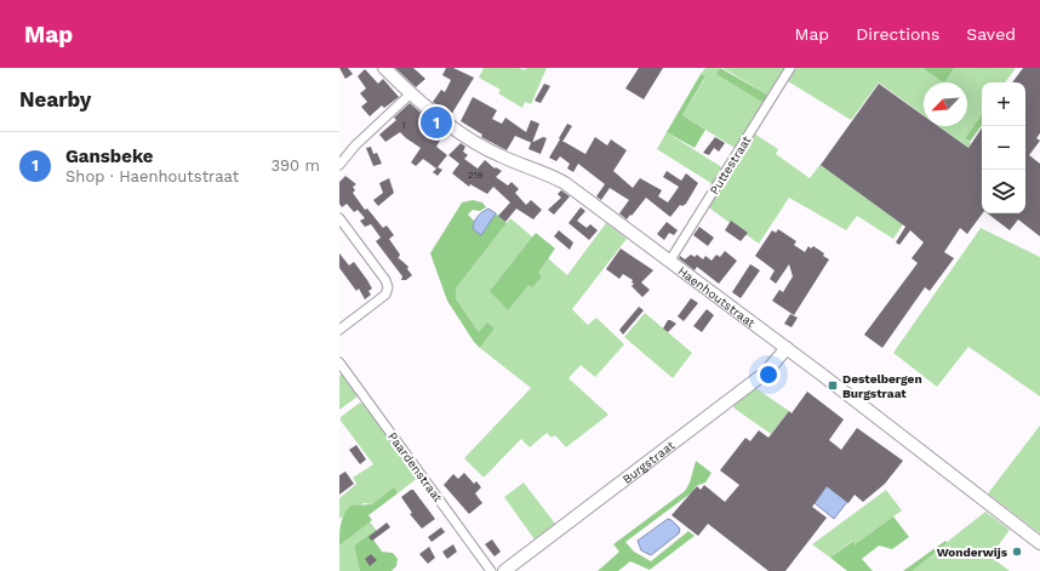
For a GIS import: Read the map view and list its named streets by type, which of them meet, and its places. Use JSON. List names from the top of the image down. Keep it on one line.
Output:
{"streets":{"street":["Puttestraat","Haenhoutstraat","Burgstraat","Paardenstraat"]},"crossings":[["Puttestraat","Haenhoutstraat"],["Haenhoutstraat","Burgstraat"]],"places":{"transit":["Destelbergen Burgstraat"],"other":["Wonderwijs"]},"house_numbers":["1","219"],"north":"bottom left","page":{"header":"Map","nav":["Map","Directions","Saved"],"heading":"Nearby","map_buttons":["+","−"],"pins":"1","list":[{"mark":"1","name":"Gansbeke","note":"Shop · Haenhoutstraat","value":"390 m"}]}}
